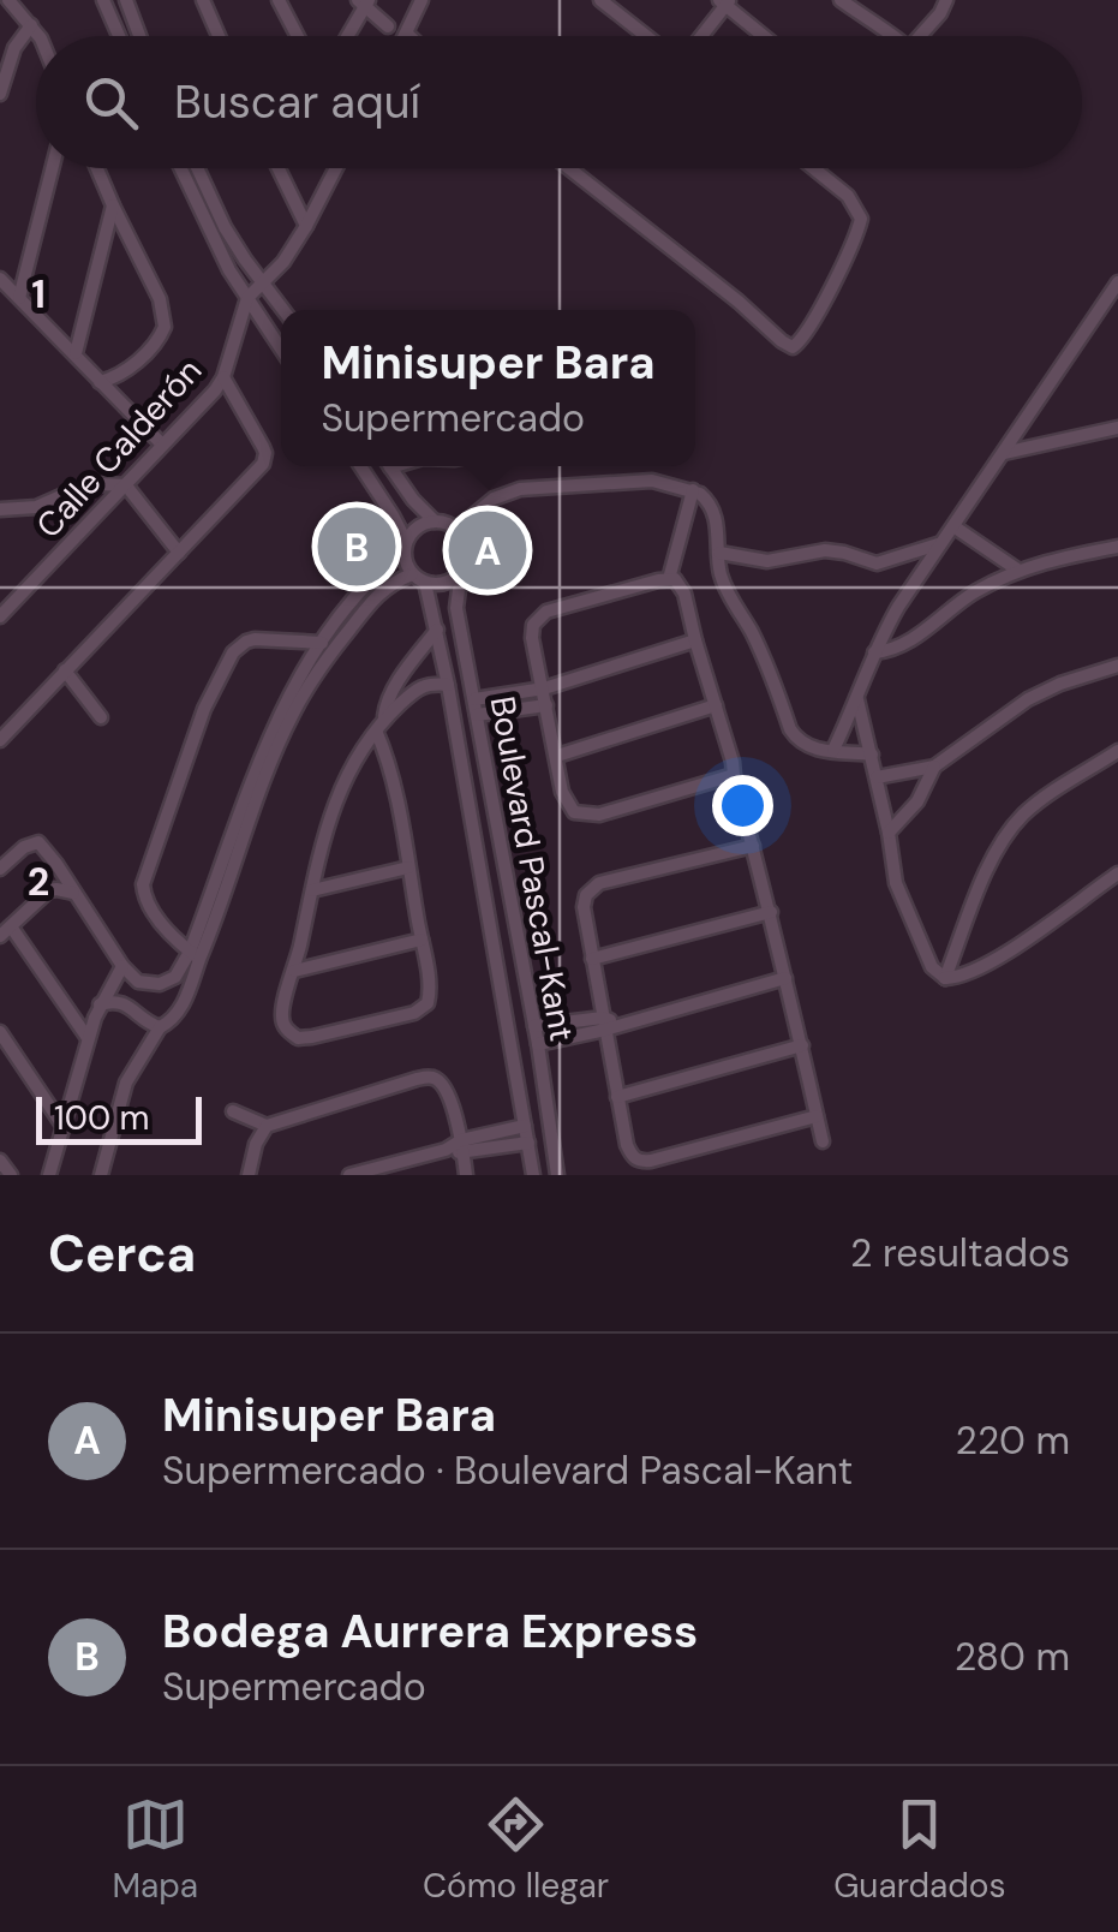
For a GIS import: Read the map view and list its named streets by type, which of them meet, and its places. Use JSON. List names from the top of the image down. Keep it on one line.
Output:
{"streets":{"street":["Calle Calderón","Boulevard Pascal-Kant"]},"scale_bar":"100 m","page":{"search":"Buscar aquí","popup":["Minisuper Bara","Supermercado"],"pins":["B","A"],"scale":"100 m","heading":["Cerca","2 resultados"],"list":[{"mark":"A","name":"Minisuper Bara","note":"Supermercado · Boulevard Pascal-Kant","value":"220 m"},{"mark":"B","name":"Bodega Aurrera Express","note":"Supermercado","value":"280 m"}],"nav":["Mapa","Cómo llegar","Guardados"]},"grid":{"rows":["1","2"]}}
